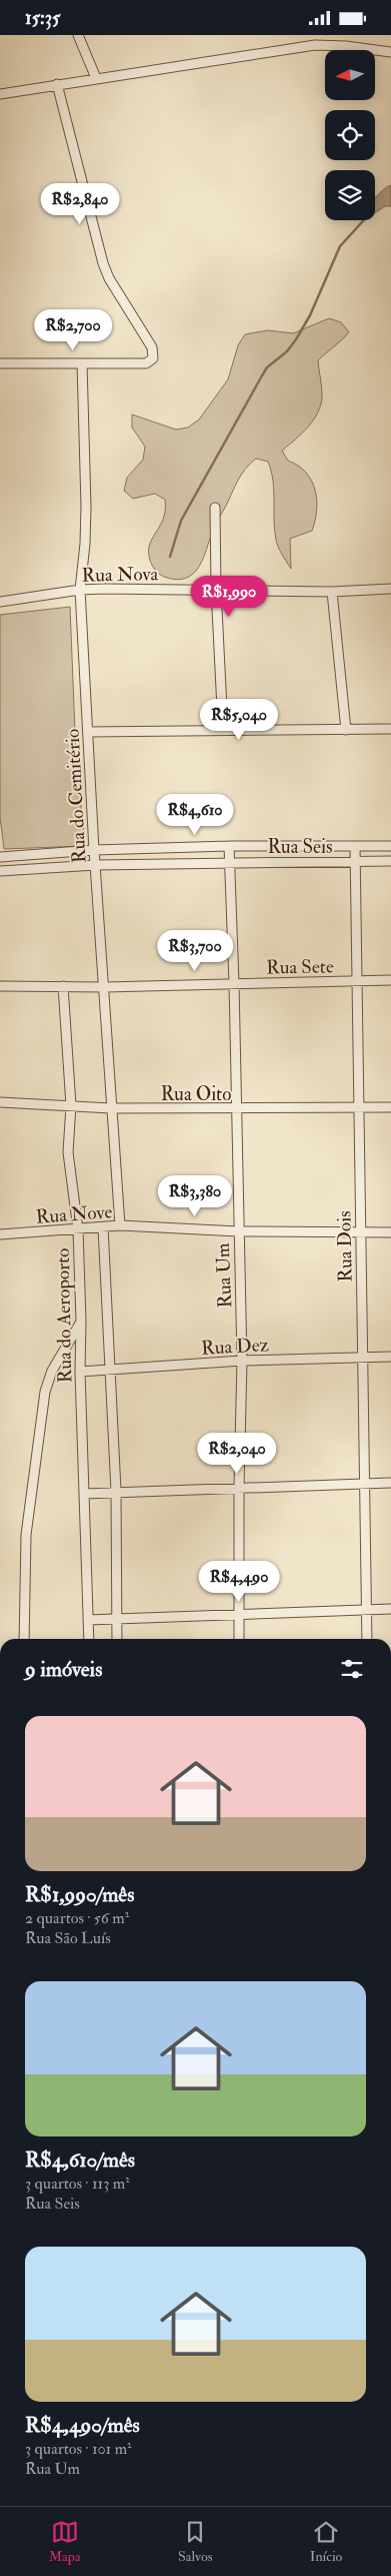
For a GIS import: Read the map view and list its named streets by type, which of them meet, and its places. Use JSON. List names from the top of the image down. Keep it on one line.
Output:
{"streets":{"street":["Rua Nova","Rua do Cemitério","Rua Seis","Rua Sete","Rua Oito","Rua Nove","Rua Dois","Rua Um","Rua do Aeroporto","Rua Dez"]},"crossings":[["Rua Nova","Rua do Cemitério"],["Rua do Cemitério","Rua Seis"],["Rua do Cemitério","Rua Sete"],["Rua do Cemitério","Rua Oito"],["Rua do Cemitério","Rua Nove"],["Rua Seis","Rua Dois"],["Rua Seis","Rua Um"],["Rua Sete","Rua Dois"],["Rua Sete","Rua Um"],["Rua Sete","Rua do Aeroporto"],["Rua Oito","Rua Dois"],["Rua Oito","Rua Um"],["Rua Oito","Rua do Aeroporto"],["Rua Nove","Rua Dois"],["Rua Nove","Rua Um"],["Rua Nove","Rua do Aeroporto"],["Rua Dois","Rua Dez"],["Rua Um","Rua Dez"],["Rua do Aeroporto","Rua Dez"]],"north":"left","page":{"status":"15:35","price":["R$2,840","R$2,700","R$1,990","R$5,040","R$4,610","R$3,700","R$3,380","R$2,040","R$4,490"],"heading":"9 imóveis","list":[{"name":"R$1,990/mês","note":"2 quartos · 56 m² · Rua São Luís"},{"name":"R$4,610/mês","note":"3 quartos · 113 m² · Rua Seis"},{"name":"R$4,490/mês","note":"3 quartos · 101 m² · Rua Um"}],"tabs":["Mapa","Salvos","Início"]}}
